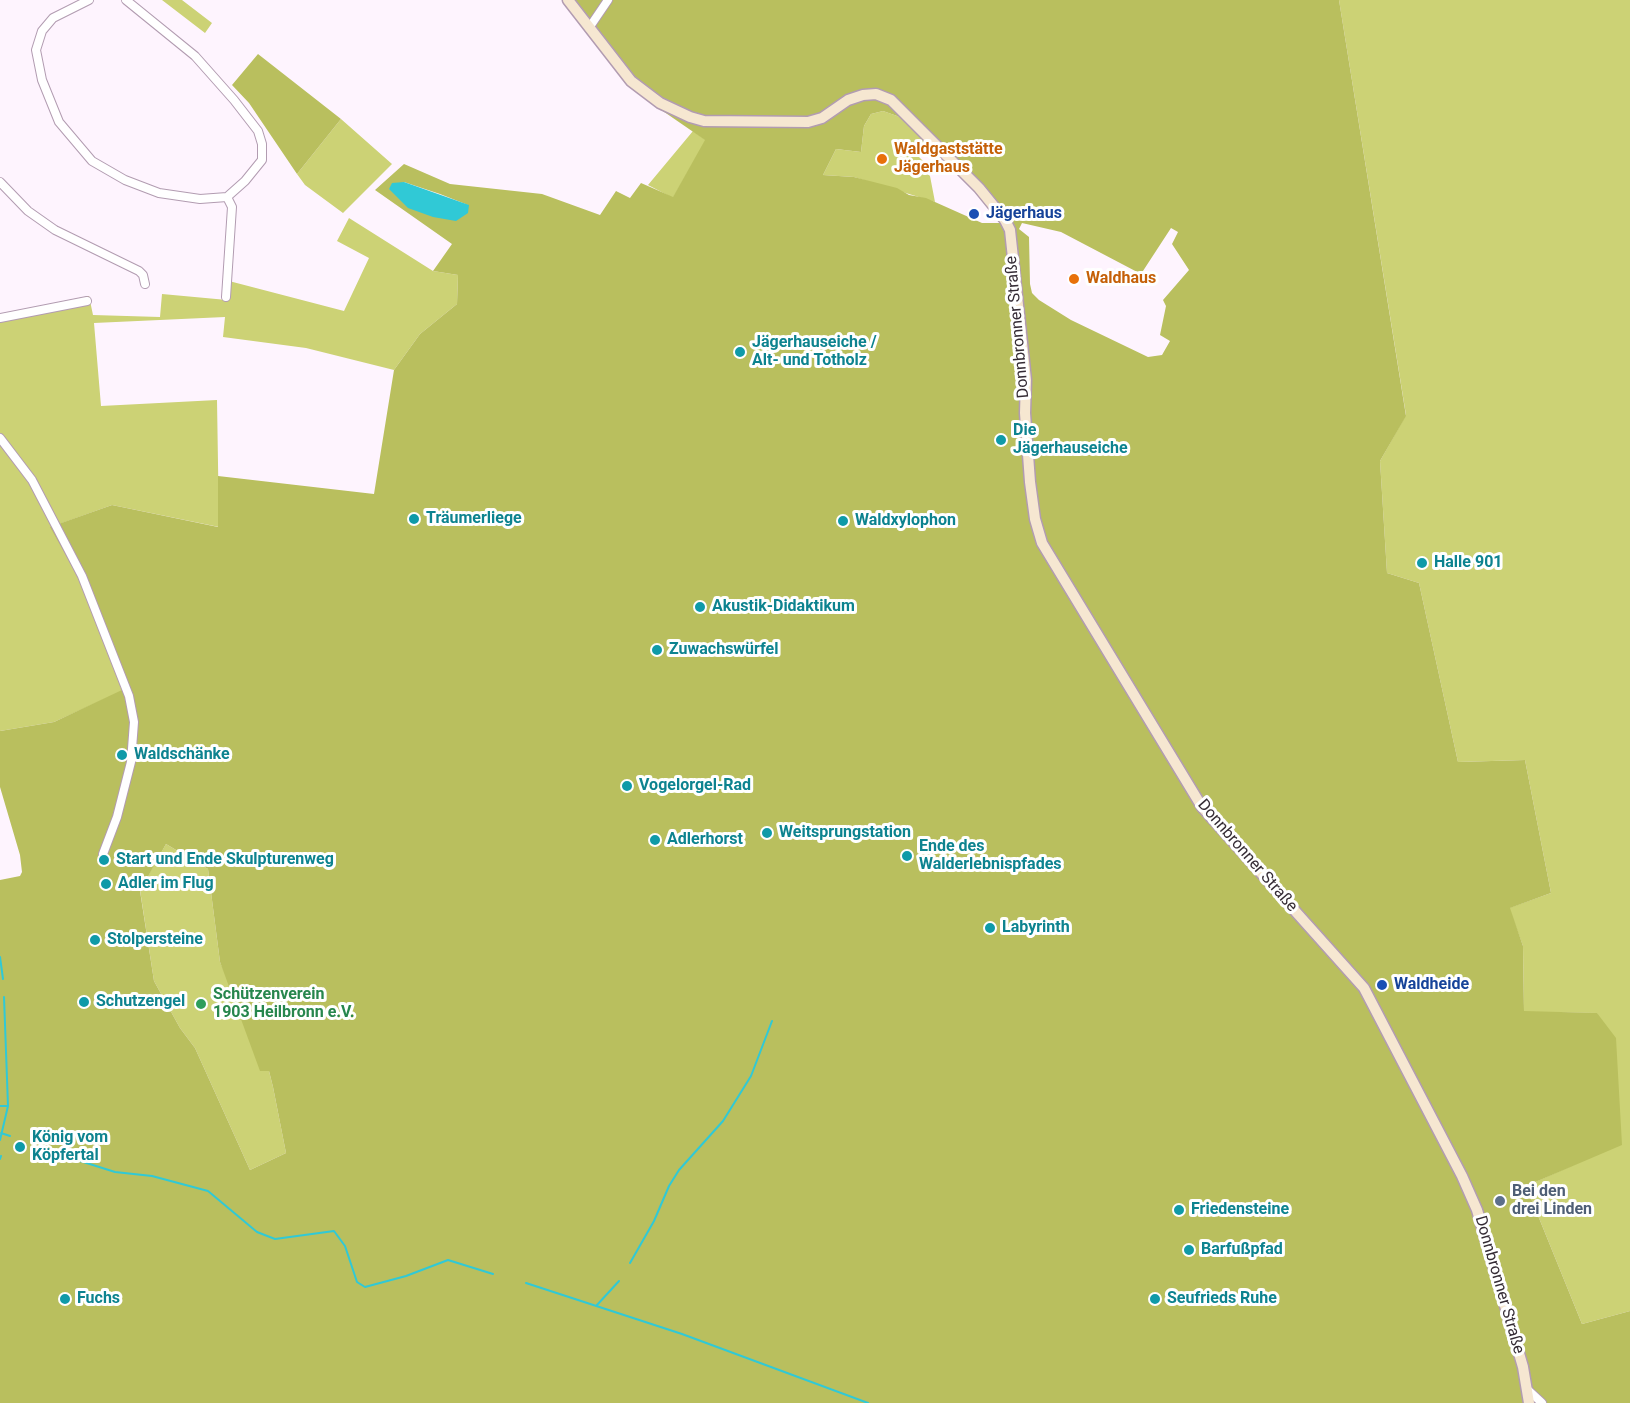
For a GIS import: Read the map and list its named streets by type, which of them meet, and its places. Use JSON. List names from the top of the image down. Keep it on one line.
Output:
{"streets":{"street":["Donnbronner Straße"]},"places":["Waldgaststätte Jägerhaus","Jägerhaus","Waldhaus","Jägerhauseiche / Alt- und Totholz","Die Jägerhauseiche","Träumerliege","Waldxylophon","Halle 901","Akustik-Didaktikum","Zuwachswürfel","Waldschänke","Vogelorgel-Rad","Weitsprungstation","Adlerhorst","Ende des Walderlebnispfades","Start und Ende Skulpturenweg","Adler im Flug","Labyrinth","Stolpersteine","Waldheide","Schutzengel","Schützenverein 1903 Heilbronn e.V.","König vom Köpfertal","Bei den drei Linden","Friedensteine","Barfußpfad","Fuchs","Seufrieds Ruhe"]}
